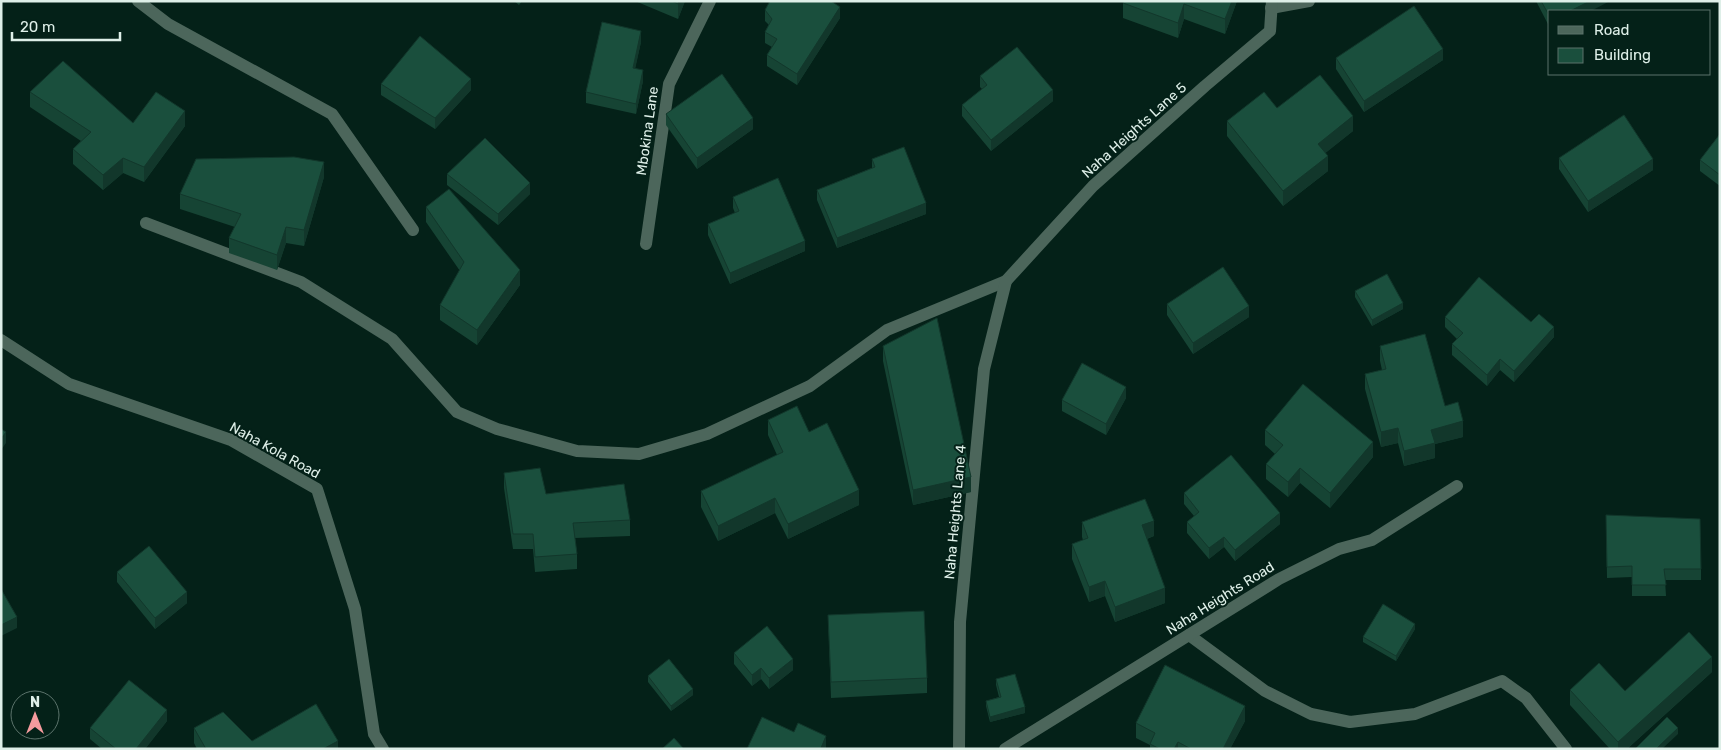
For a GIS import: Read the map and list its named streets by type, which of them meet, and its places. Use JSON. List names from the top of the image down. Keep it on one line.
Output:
{"streets":{"street":["Naha Heights Lane 5","Mbokina Lane","Naha Kola Road","Naha Heights Lane 4","Naha Heights Road"]},"crossings":[["Naha Heights Lane 5","Naha Heights Lane 4"]],"legend":["Road","Building"],"scale_bar":"20 m","north":"top"}
